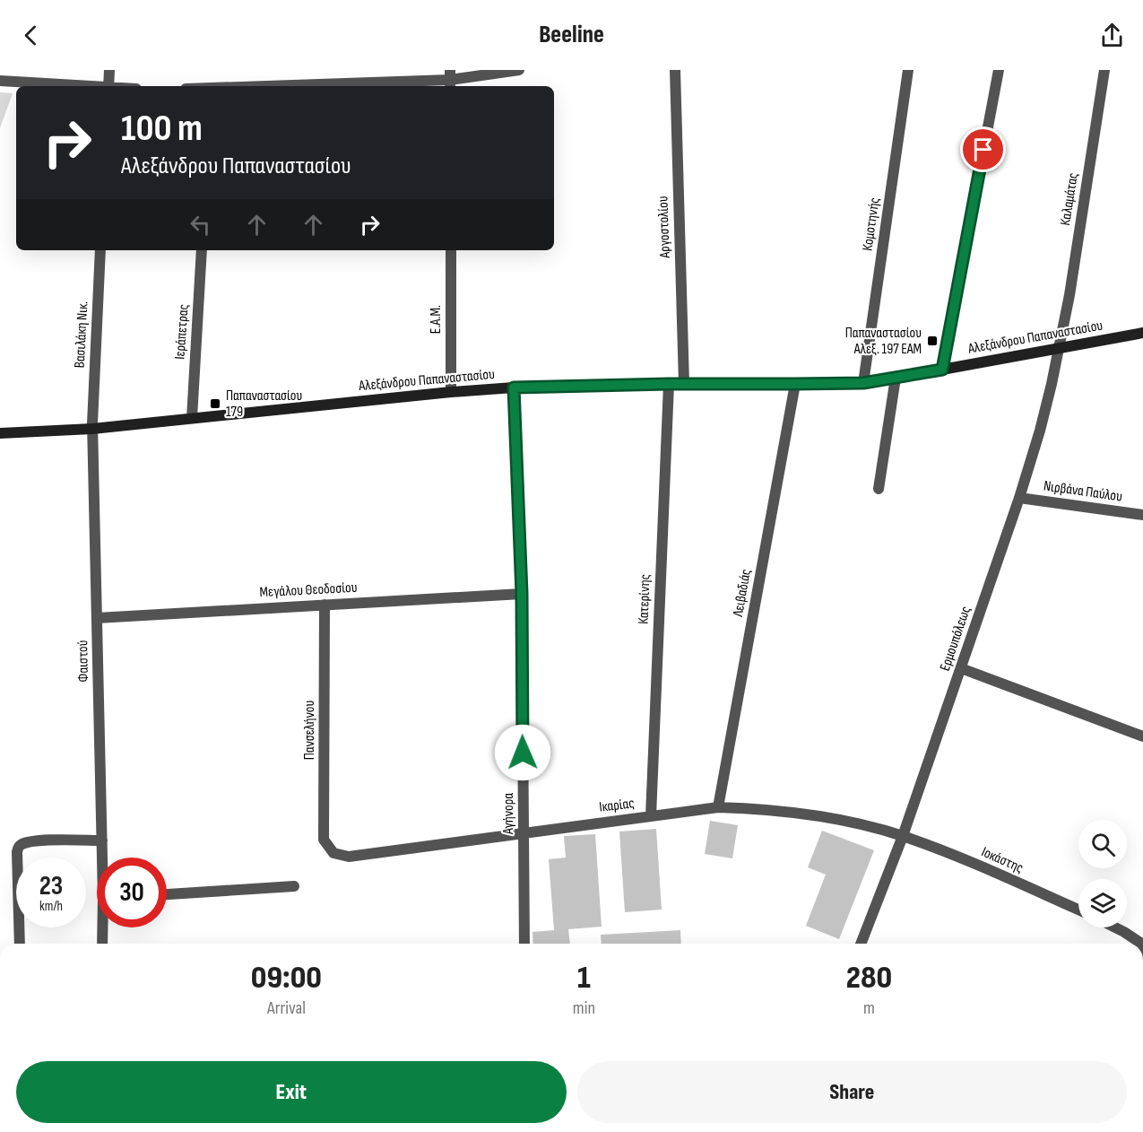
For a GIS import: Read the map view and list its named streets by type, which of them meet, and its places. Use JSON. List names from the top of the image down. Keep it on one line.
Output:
{"streets":{"main road":["Αλεξάνδρου Παπαναστασίου"],"street":["Καλαμάτας","Κομοτηνής","Αργοστολίου","Ε.Α.Μ.","Ιεράπετρας","Βασιλάκη Νικ.","Νιρβάνα Παύλου","Μεγάλου Θεοδοσίου","Λειβαδιάς","Κατερίνης","Ερμουπόλεως","Φαιστού","Πανσελήνου","Ικαρίας","Αγήνορα","Ιοκάστης"]},"crossings":[["Καλαμάτας","Ερμουπόλεως"],["Κομοτηνής","Αλεξάνδρου Παπαναστασίου"],["Αργοστολίου","Αλεξάνδρου Παπαναστασίου"],["Ε.Α.Μ.","Αλεξάνδρου Παπαναστασίου"],["Ιεράπετρας","Αλεξάνδρου Παπαναστασίου"],["Βασιλάκη Νικ.","Αλεξάνδρου Παπαναστασίου"],["Βασιλάκη Νικ.","Φαιστού"],["Αλεξάνδρου Παπαναστασίου","Λειβαδιάς"],["Αλεξάνδρου Παπαναστασίου","Κατερίνης"],["Αλεξάνδρου Παπαναστασίου","Ερμουπόλεως"],["Αλεξάνδρου Παπαναστασίου","Φαιστού"],["Αλεξάνδρου Παπαναστασίου","Αγήνορα"],["Νιρβάνα Παύλου","Ερμουπόλεως"],["Μεγάλου Θεοδοσίου","Φαιστού"],["Μεγάλου Θεοδοσίου","Πανσελήνου"],["Μεγάλου Θεοδοσίου","Αγήνορα"],["Λειβαδιάς","Ικαρίας"],["Κατερίνης","Ικαρίας"],["Ερμουπόλεως","Ικαρίας"],["Ερμουπόλεως","Ιοκάστης"],["Πανσελήνου","Ικαρίας"],["Ικαρίας","Αγήνορα"],["Ικαρίας","Ιοκάστης"]],"places":{"transit":["Παπαναστασίου Αλεξ. 197 ΕΑΜ","Παπαναστασίου 179"]},"page":{"header":"Beeline","turn":["100 m","Αλεξάνδρου Παπαναστασίου"],"speed":"23 km/h","limit":"30","eta":["09:00","Arrival","1","min","280","m"],"buttons":["Exit","Share"]}}
